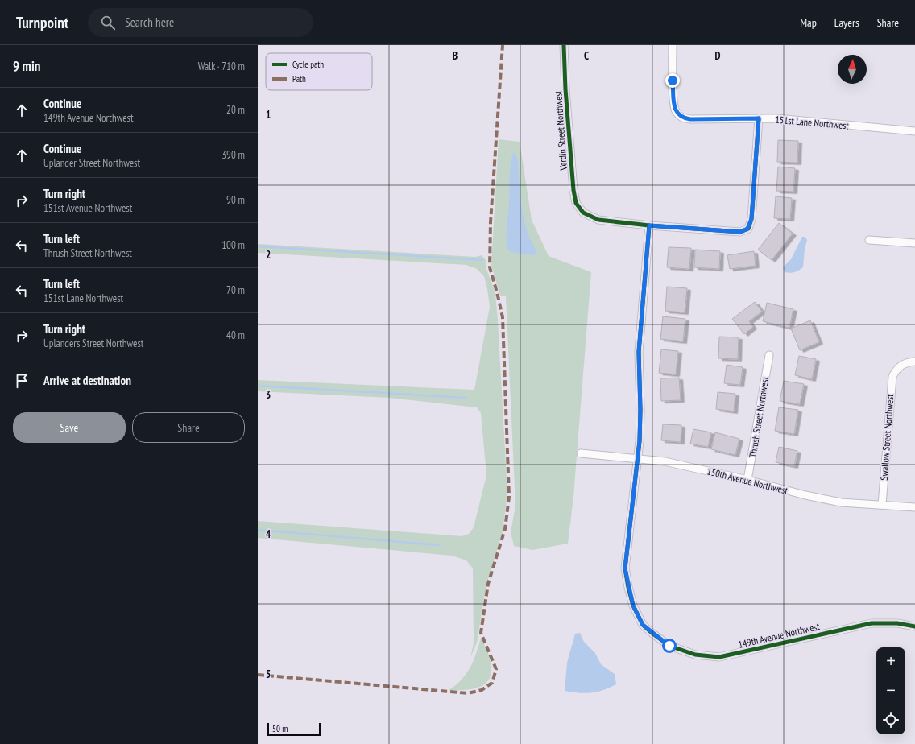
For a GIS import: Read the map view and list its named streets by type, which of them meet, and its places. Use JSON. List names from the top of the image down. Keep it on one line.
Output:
{"streets":{"street":["151st Lane Northwest","Verdin Street Northwest","Thrush Street Northwest","Swallow Street Northwest","150th Avenue Northwest","149th Avenue Northwest"]},"crossings":[["Verdin Street Northwest","149th Avenue Northwest"],["Thrush Street Northwest","150th Avenue Northwest"],["Swallow Street Northwest","150th Avenue Northwest"],["150th Avenue Northwest","149th Avenue Northwest"]],"legend":["Cycle path","Path"],"scale_bar":"50 m","north":"top","page":{"header":"Turnpoint","search":"Search here","nav":["Map","Layers","Share"],"heading":["9 min","Walk · 710 m"],"list":[["Continue","149th Avenue Northwest","20 m"],["Continue","Uplander Street Northwest","390 m"],["Turn right","151st Avenue Northwest","90 m"],["Turn left","Thrush Street Northwest","100 m"],["Turn left","151st Lane Northwest","70 m"],["Turn right","Uplanders Street Northwest","40 m"],"Arrive at destination"],"buttons":["Save","Share"],"map_buttons":["+","−"],"scale":"50 m"},"grid":{"columns":["B","C","D"],"rows":["1","2","3","4","5"]}}
